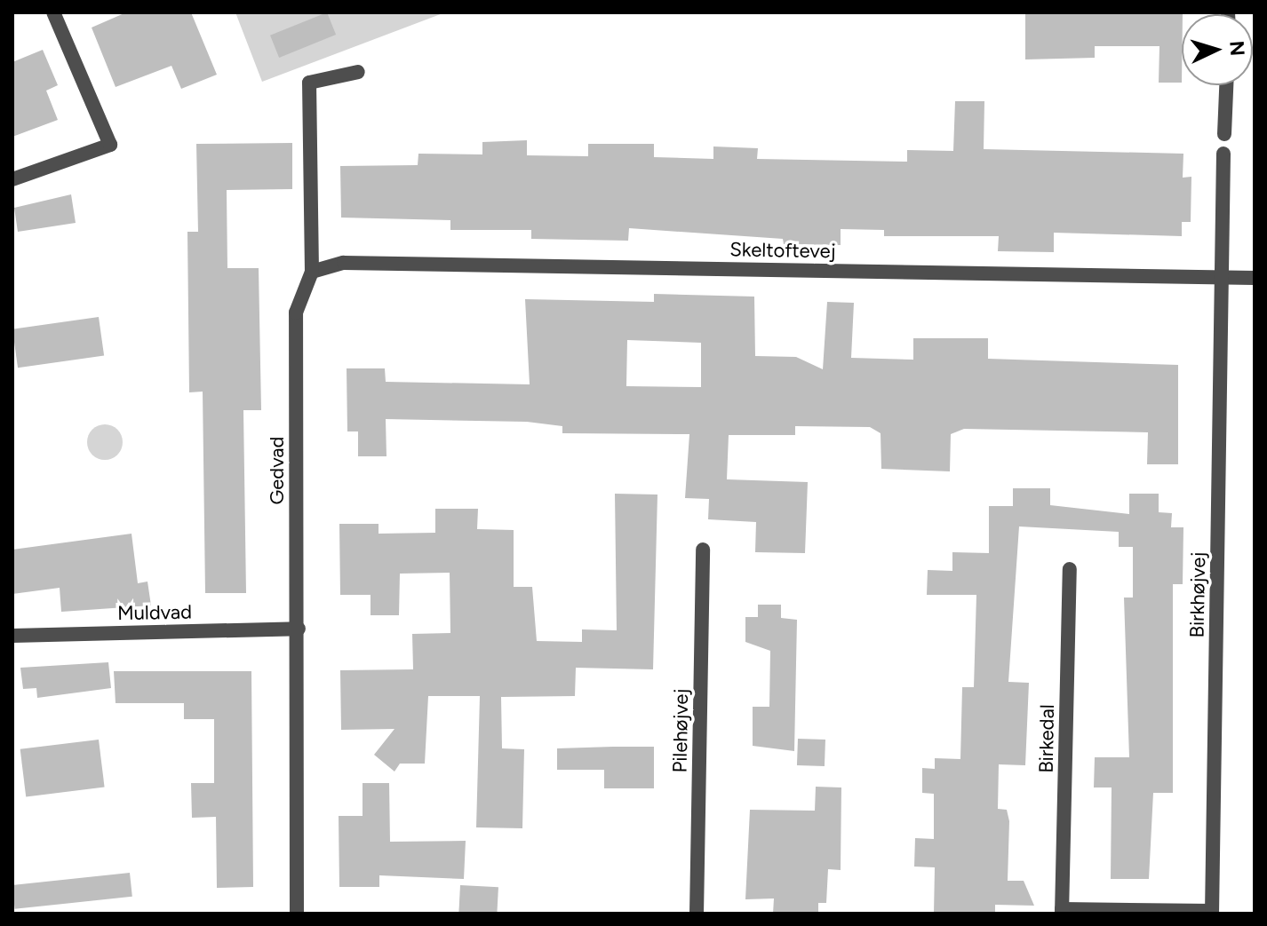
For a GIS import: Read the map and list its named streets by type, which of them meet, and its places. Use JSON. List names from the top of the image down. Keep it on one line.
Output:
{"streets":{"street":["Skeltoftevej","Gedvad","Birkhøjvej","Muldvad","Pilehøjvej","Birkedal"]},"crossings":[["Skeltoftevej","Gedvad"],["Skeltoftevej","Birkhøjvej"],["Gedvad","Muldvad"],["Birkhøjvej","Birkedal"]],"north":"right"}
